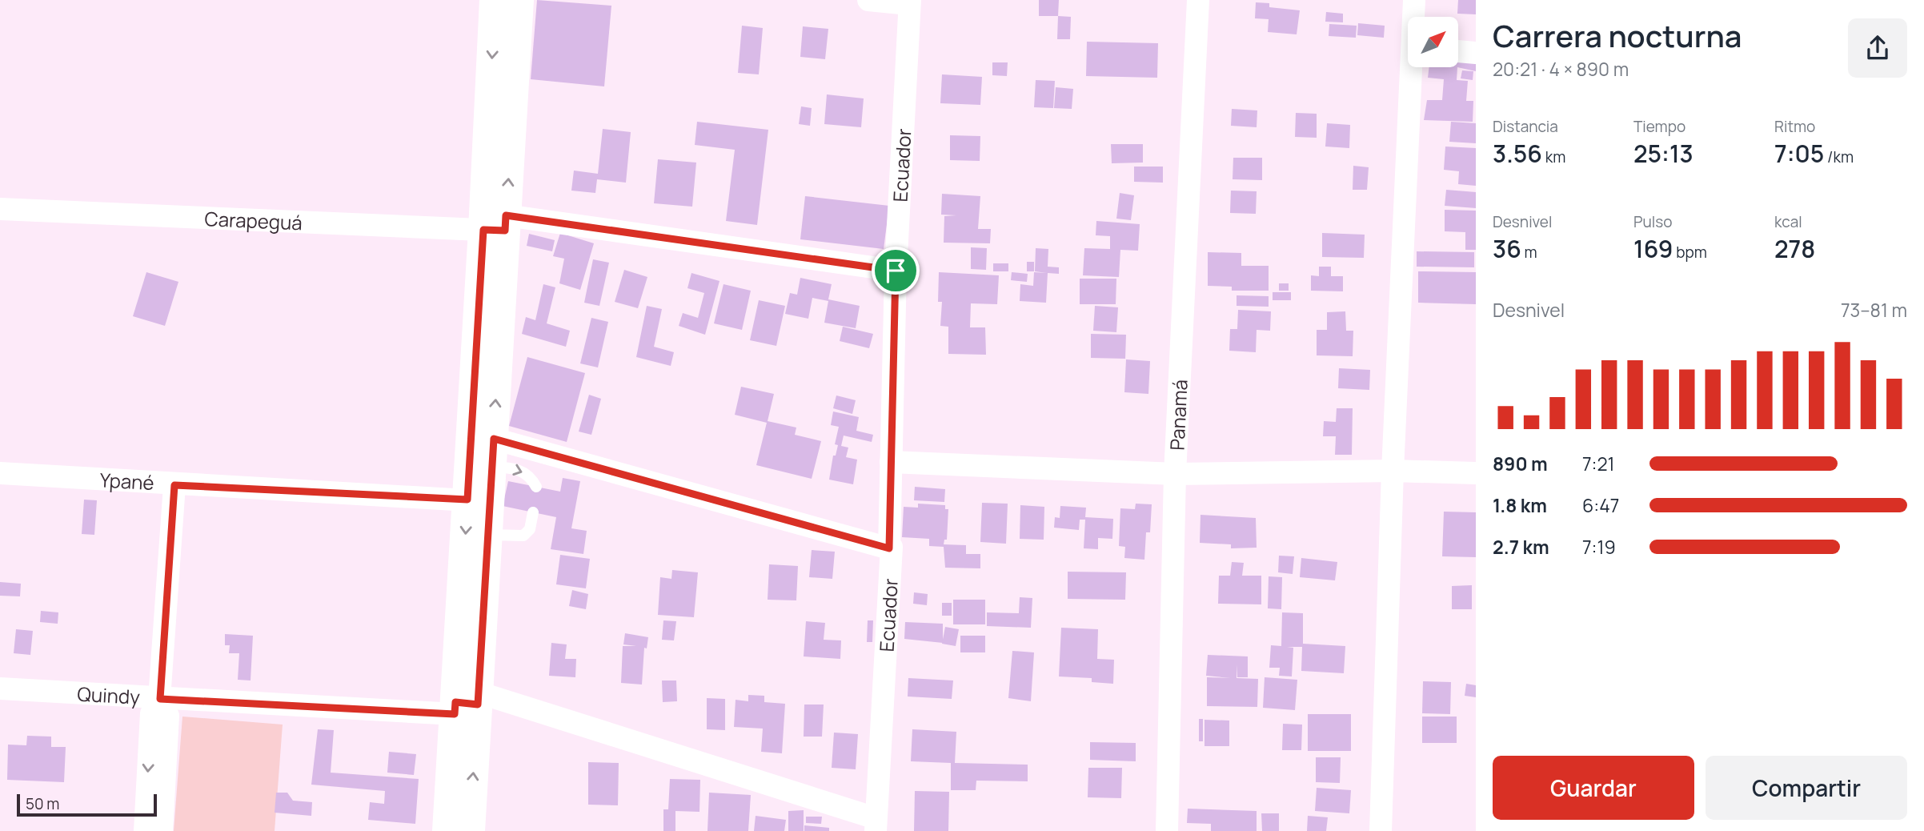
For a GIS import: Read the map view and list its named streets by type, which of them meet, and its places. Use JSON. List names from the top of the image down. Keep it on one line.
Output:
{"streets":{"street":["Ecuador","Carapeguá","Panamá","Ypané","Quindy"]},"crossings":[["Ecuador","Carapeguá"],["Ecuador","Quindy"]],"scale_bar":"50 m","north":"top right","page":{"heading":["Carrera nocturna","20:21 · 4 × 890 m"],"stats":[["Distancia","3.56 km"],["Tiempo","25:13"],["Ritmo","7:05 /km"],["Desnivel","36 m"],["Pulso","169 bpm"],["kcal","278"]],"chart":["Desnivel","73–81 m"],"list":[{"name":"890 m","note":"7:21"},{"name":"1.8 km","note":"6:47"},{"name":"2.7 km","note":"7:19"}],"buttons":["Guardar","Compartir"],"scale":"50 m"}}
